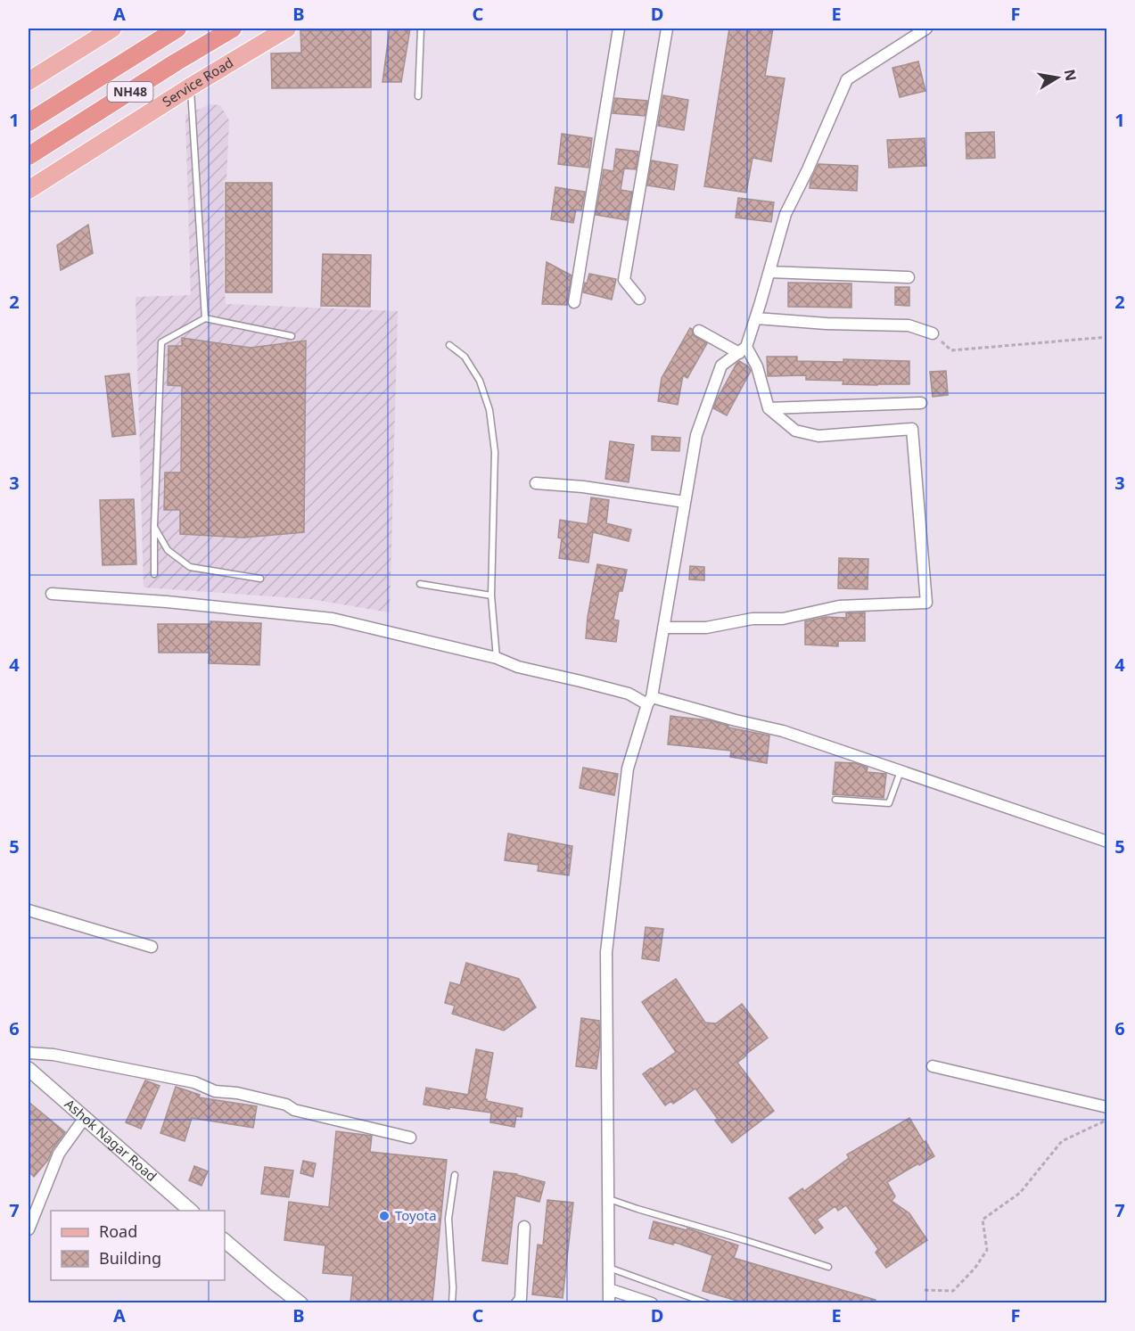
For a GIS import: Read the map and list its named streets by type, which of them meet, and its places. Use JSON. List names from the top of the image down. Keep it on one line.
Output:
{"streets":{"highway":["NH48"],"main road":["Service Road"],"street":["Ashok Nagar Road"]},"places":["Toyota"],"legend":["Road","Building"],"north":"right","grid":{"columns":["A","B","C","D","E","F"],"rows":["1","2","3","4","5","6","7"]}}
